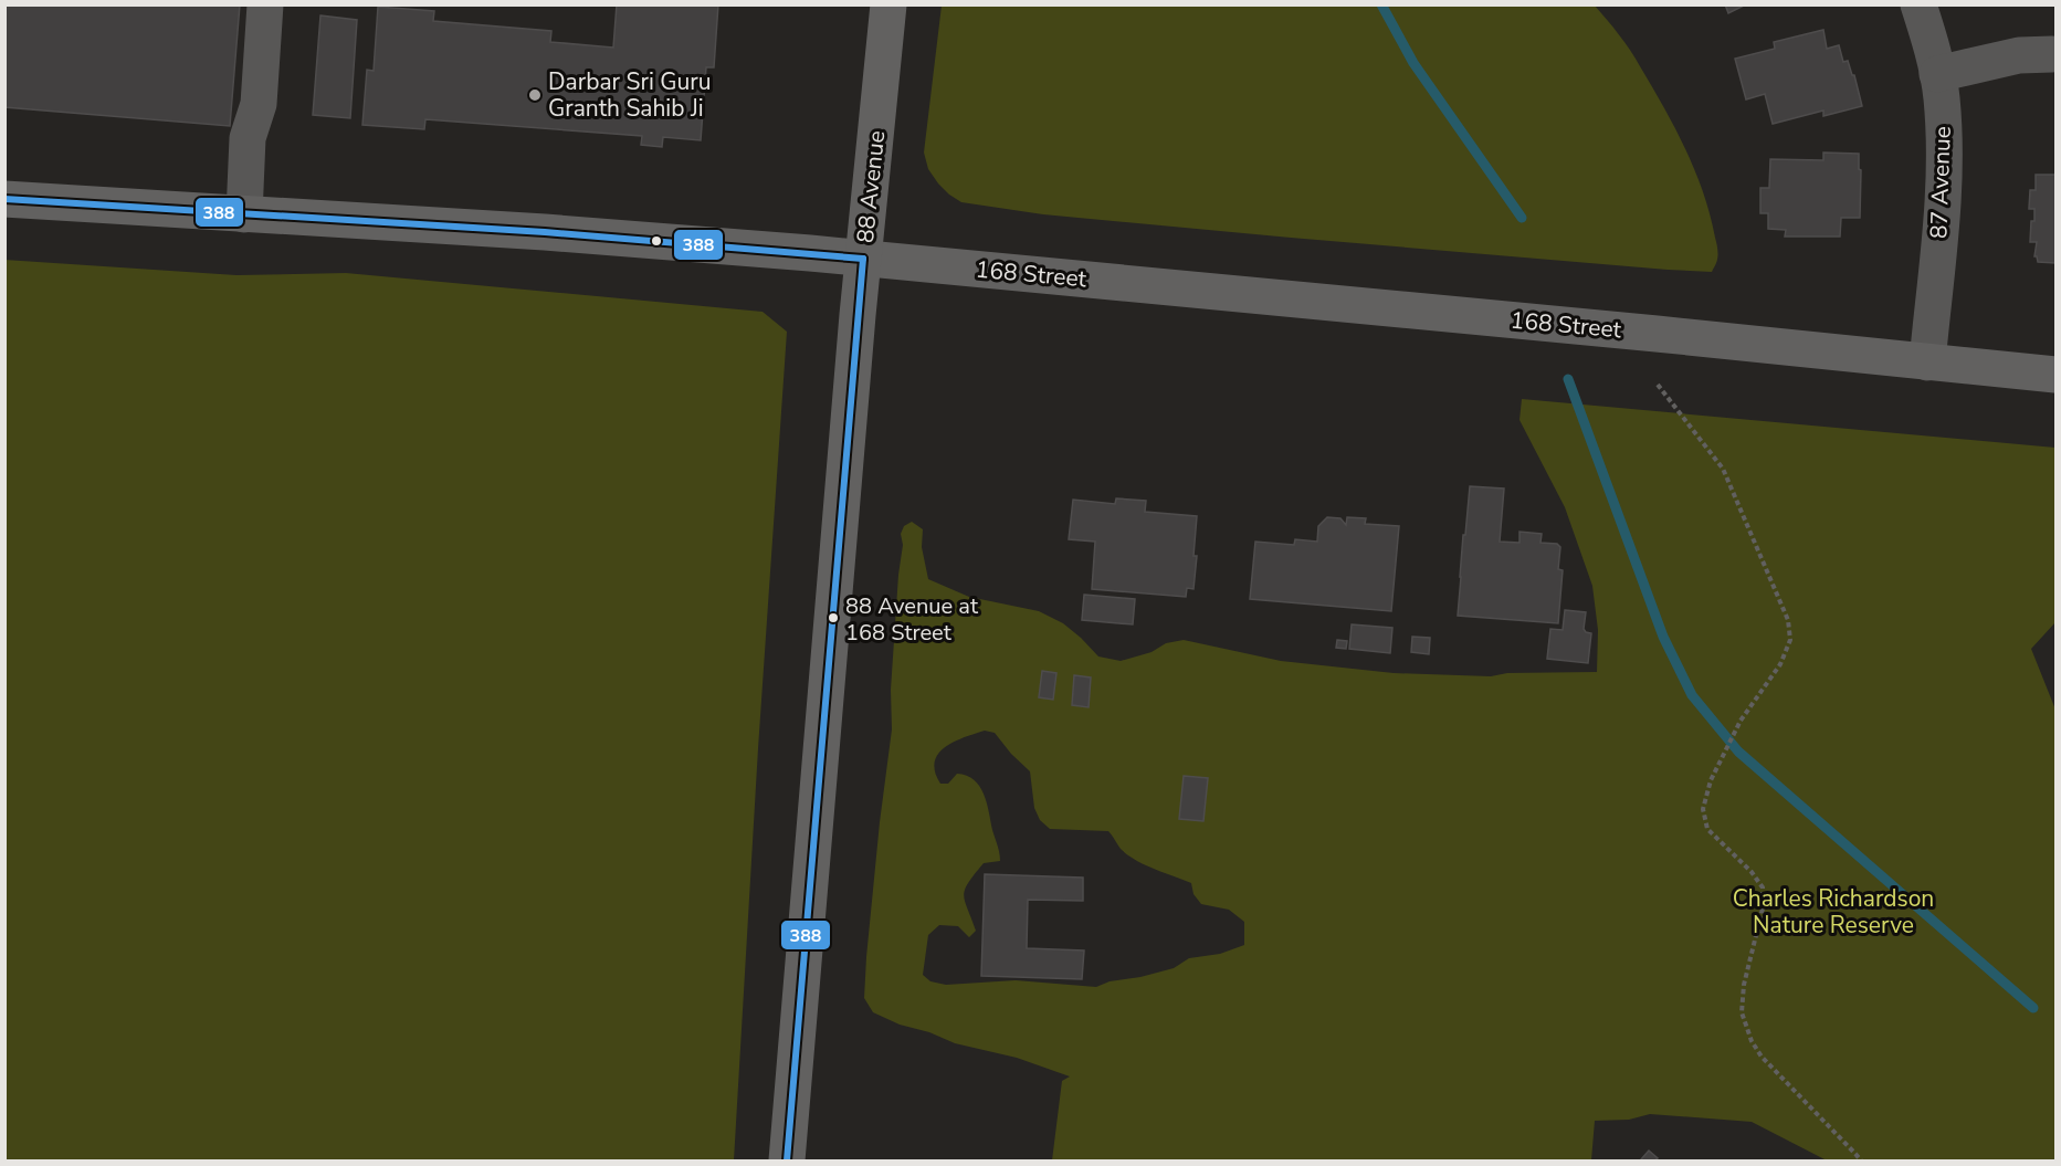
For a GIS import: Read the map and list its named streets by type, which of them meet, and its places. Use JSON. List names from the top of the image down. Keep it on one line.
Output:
{"streets":{"main road":["88 Avenue","168 Street"],"street":["87 Avenue"]},"crossings":[["87 Avenue","168 Street"],["88 Avenue","168 Street"]],"parks":["Charles Richardson Nature Reserve"],"places":["Darbar Sri Guru Granth Sahib Ji","88 Avenue at 168 Street"],"lines":["transit line 388"]}
